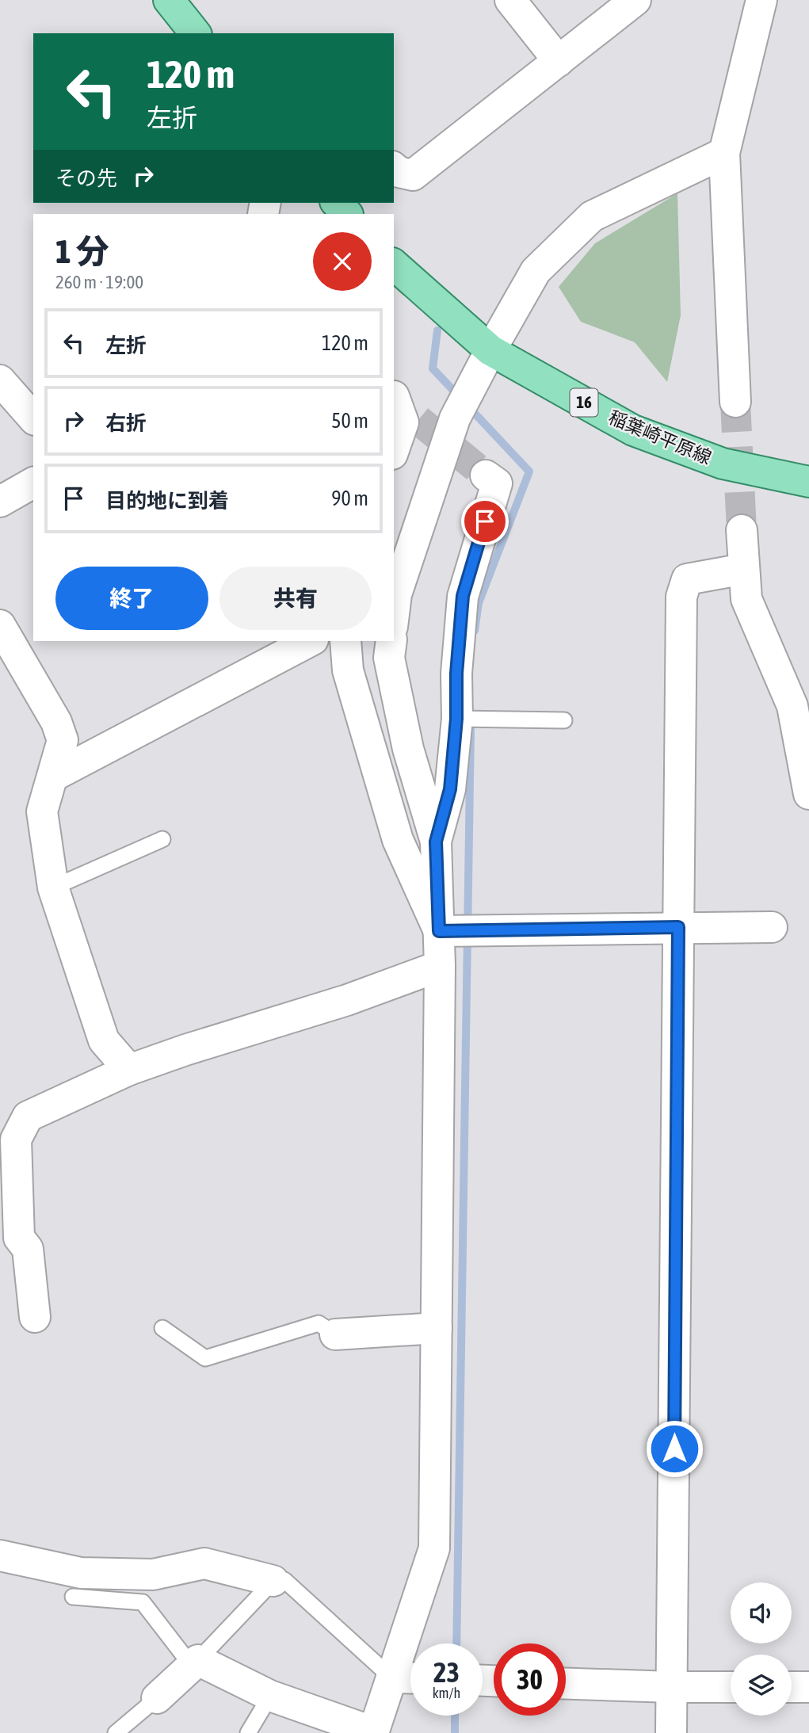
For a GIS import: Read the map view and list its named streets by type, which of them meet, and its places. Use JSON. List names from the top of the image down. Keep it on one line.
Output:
{"streets":{"main road":["16","稲葉崎平原線"]},"page":{"turn":["120 m","左折"],"then":"その先","heading":["1 分","260 m · 19:00"],"list":[{"name":"左折","value":"120 m"},{"name":"右折","value":"50 m"},{"name":"目的地に到着","value":"90 m"}],"buttons":["終了","共有"],"speed":"23 km/h","limit":"30"}}
